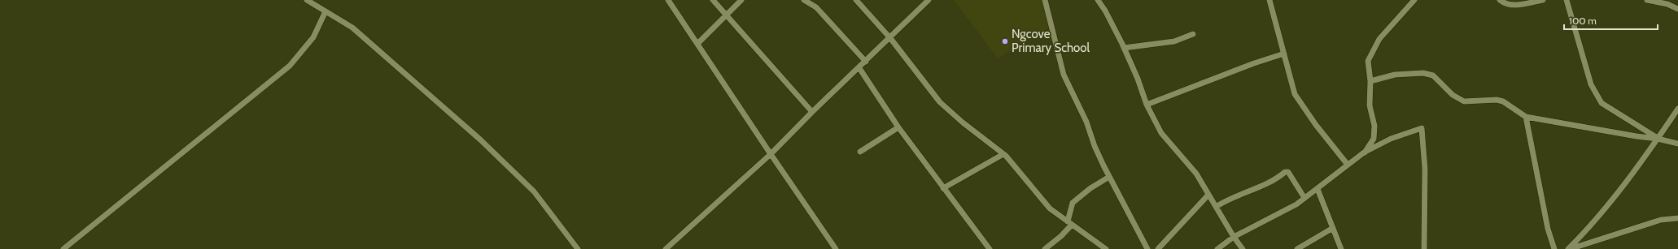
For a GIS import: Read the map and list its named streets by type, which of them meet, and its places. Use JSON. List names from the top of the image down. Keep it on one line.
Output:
{"places":["Ngcove Primary School"],"scale_bar":"100 m"}
